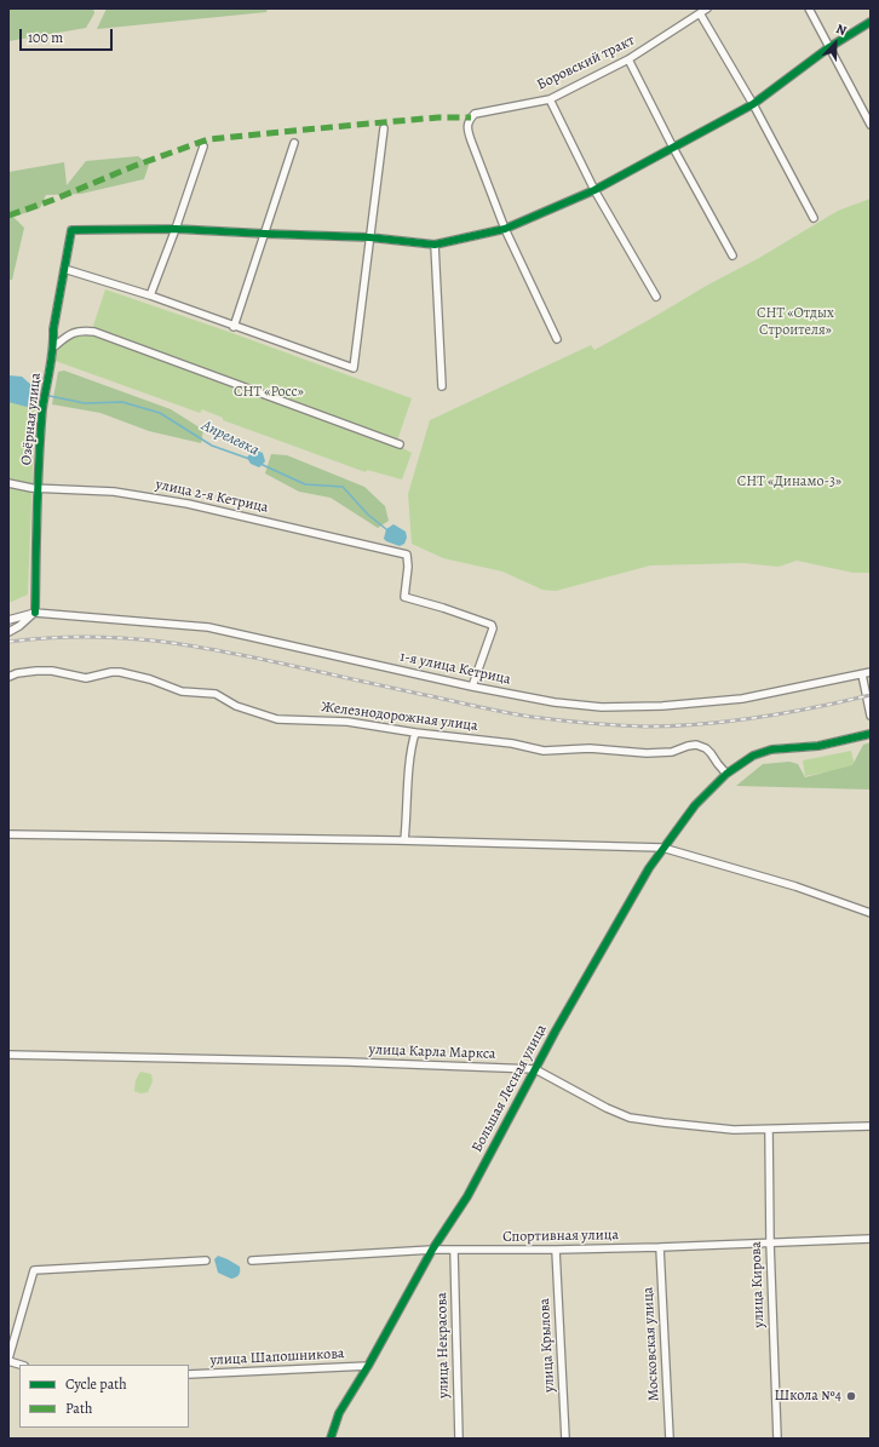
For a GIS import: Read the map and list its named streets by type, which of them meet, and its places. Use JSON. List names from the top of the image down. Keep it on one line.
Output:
{"streets":{"street":["Боровский тракт","Озёрная улица","улица 2-я Кетрица","1-я улица Кетрица","Железнодорожная улица","улица Карла Маркса","Большая Лесная улица","Спортивная улица","улица Кирова","Московская улица","улица Некрасова","улица Крылова","улица Шапошникова"]},"crossings":[["Озёрная улица","улица 2-я Кетрица"],["Озёрная улица","1-я улица Кетрица"],["улица 2-я Кетрица","1-я улица Кетрица"],["Железнодорожная улица","Большая Лесная улица"],["улица Карла Маркса","Большая Лесная улица"],["улица Карла Маркса","улица Кирова"],["Большая Лесная улица","Спортивная улица"],["Большая Лесная улица","улица Шапошникова"],["Спортивная улица","улица Кирова"],["Спортивная улица","Московская улица"],["Спортивная улица","улица Некрасова"],["Спортивная улица","улица Крылова"]],"water":["Апрелевка"],"parks":["СНТ «Отдых Строителя»","СНТ «Росс»","СНТ «Динамо-3»"],"places":["Школа №4"],"legend":["Cycle path","Path"],"scale_bar":"100 m","north":"top right"}
